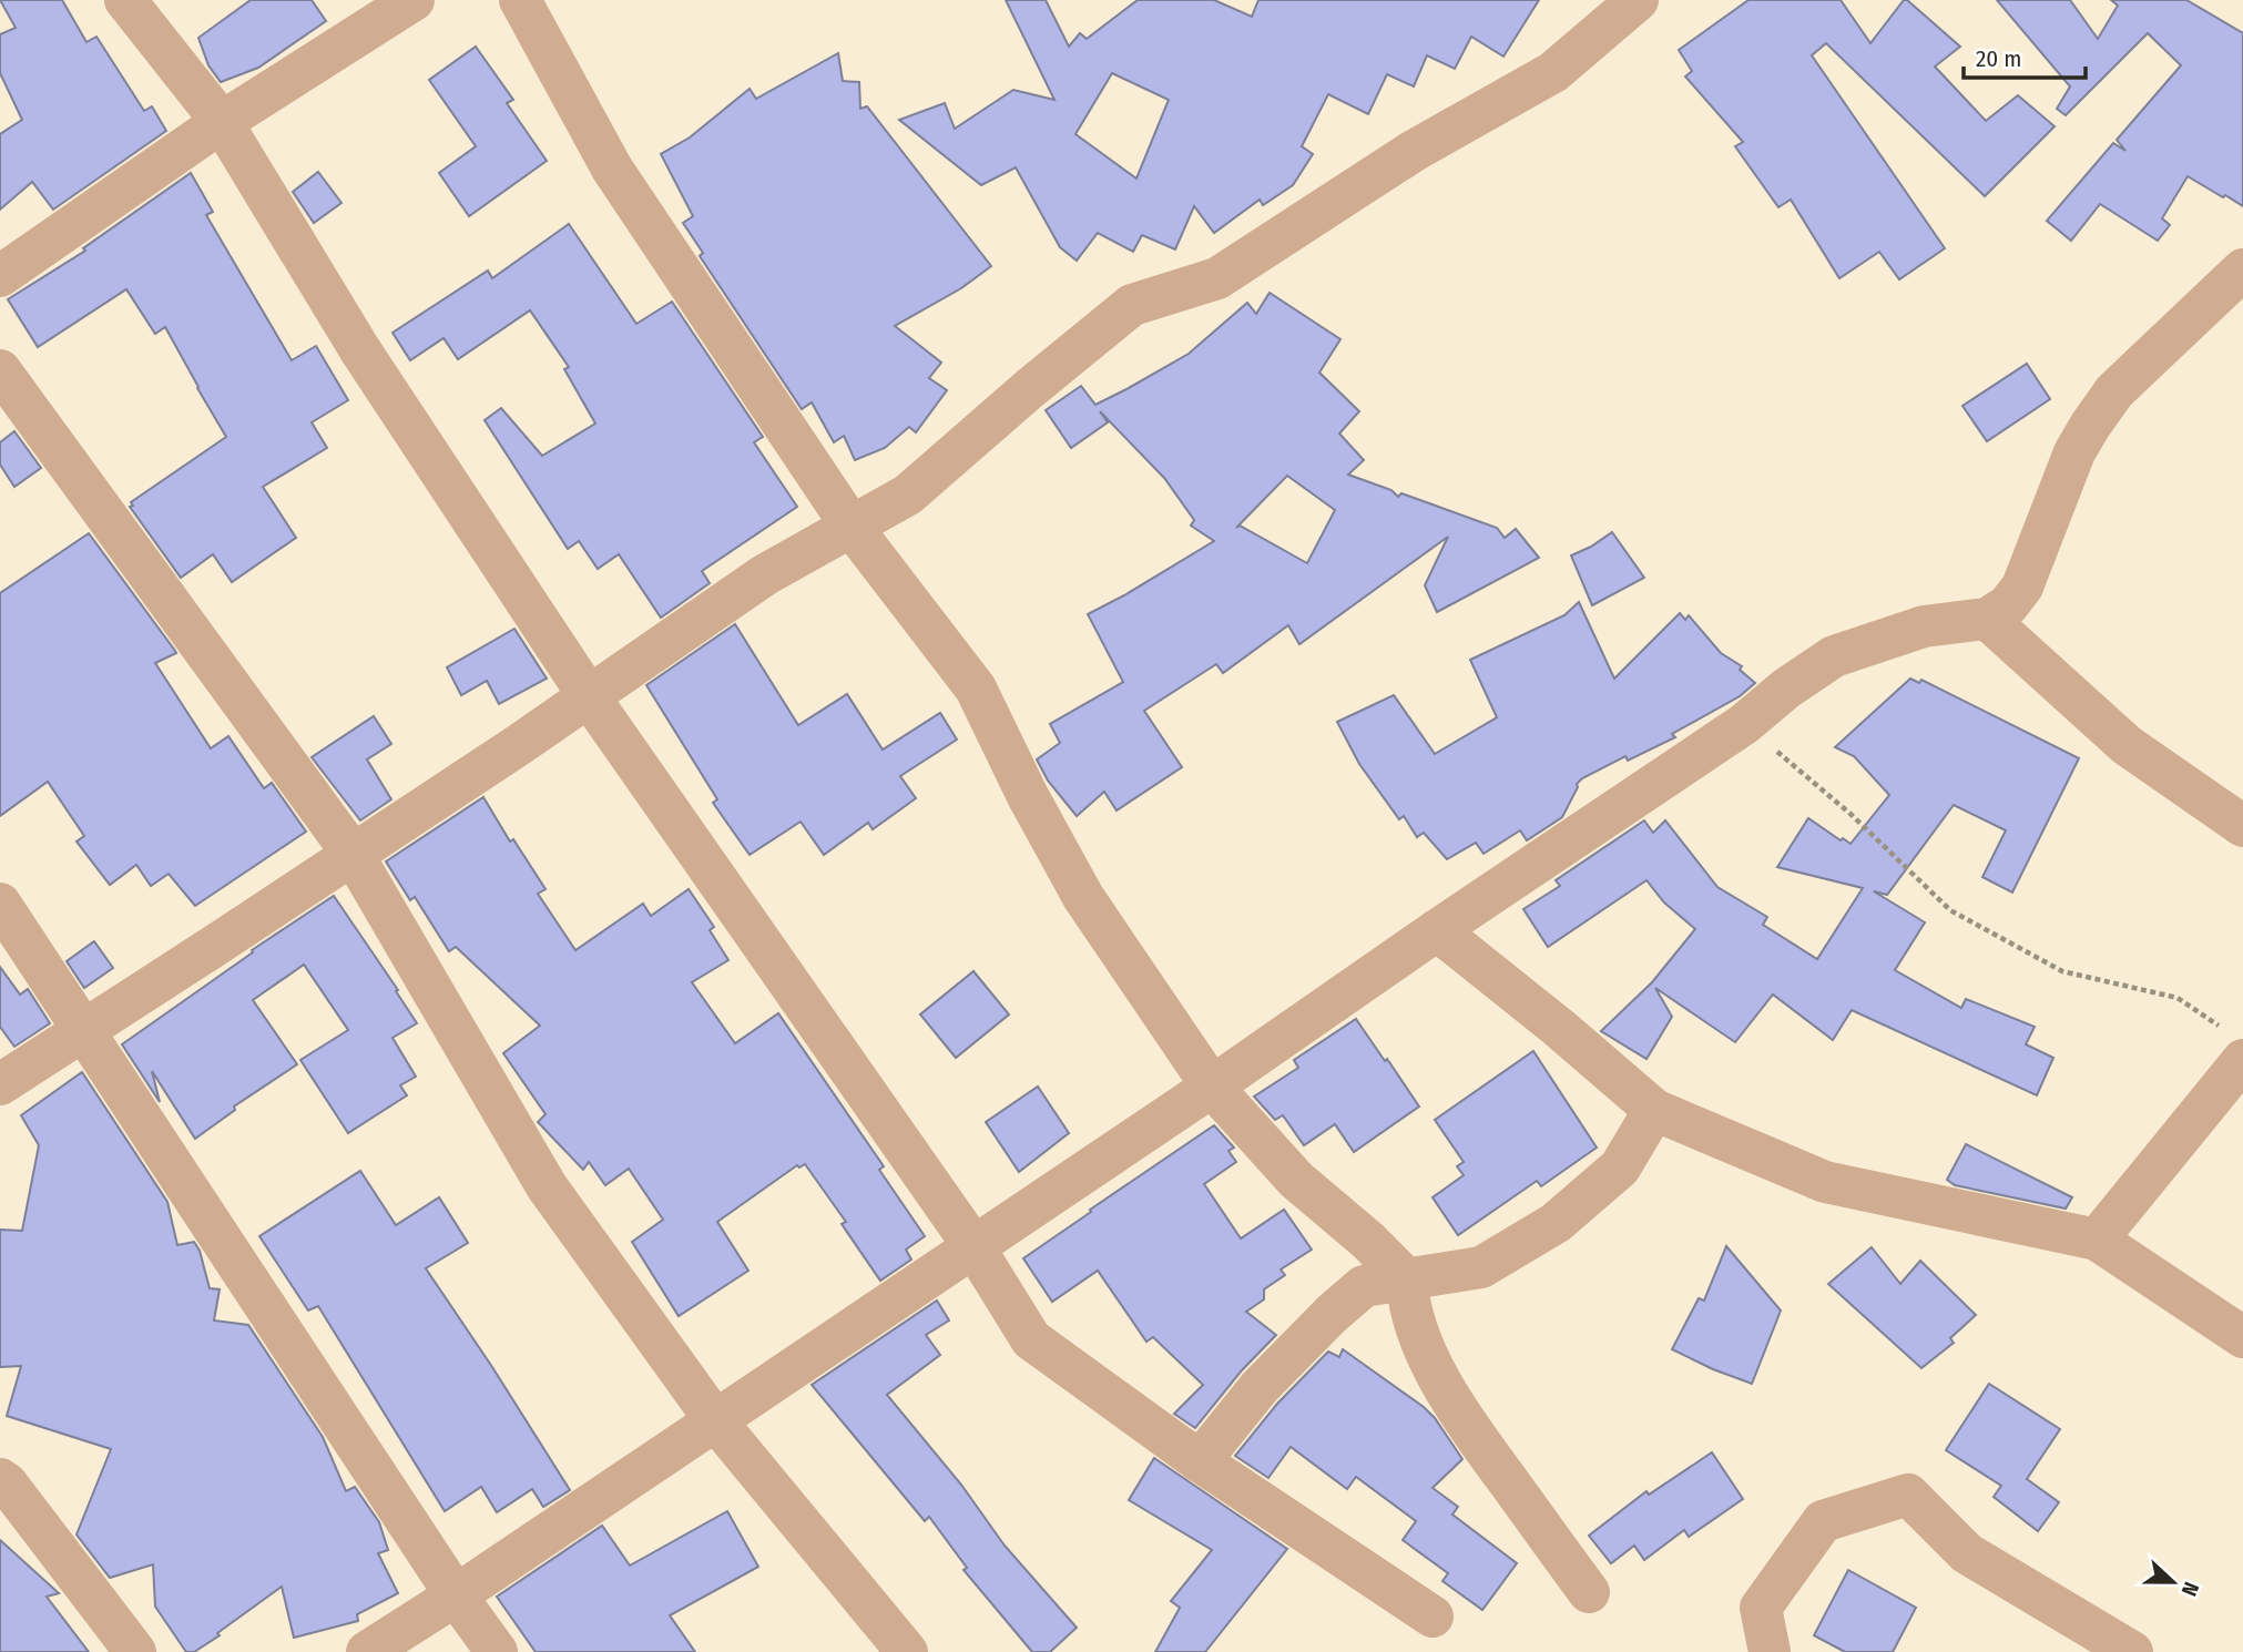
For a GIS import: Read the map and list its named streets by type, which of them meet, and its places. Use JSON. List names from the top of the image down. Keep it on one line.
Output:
{"scale_bar":"20 m","north":"right"}
